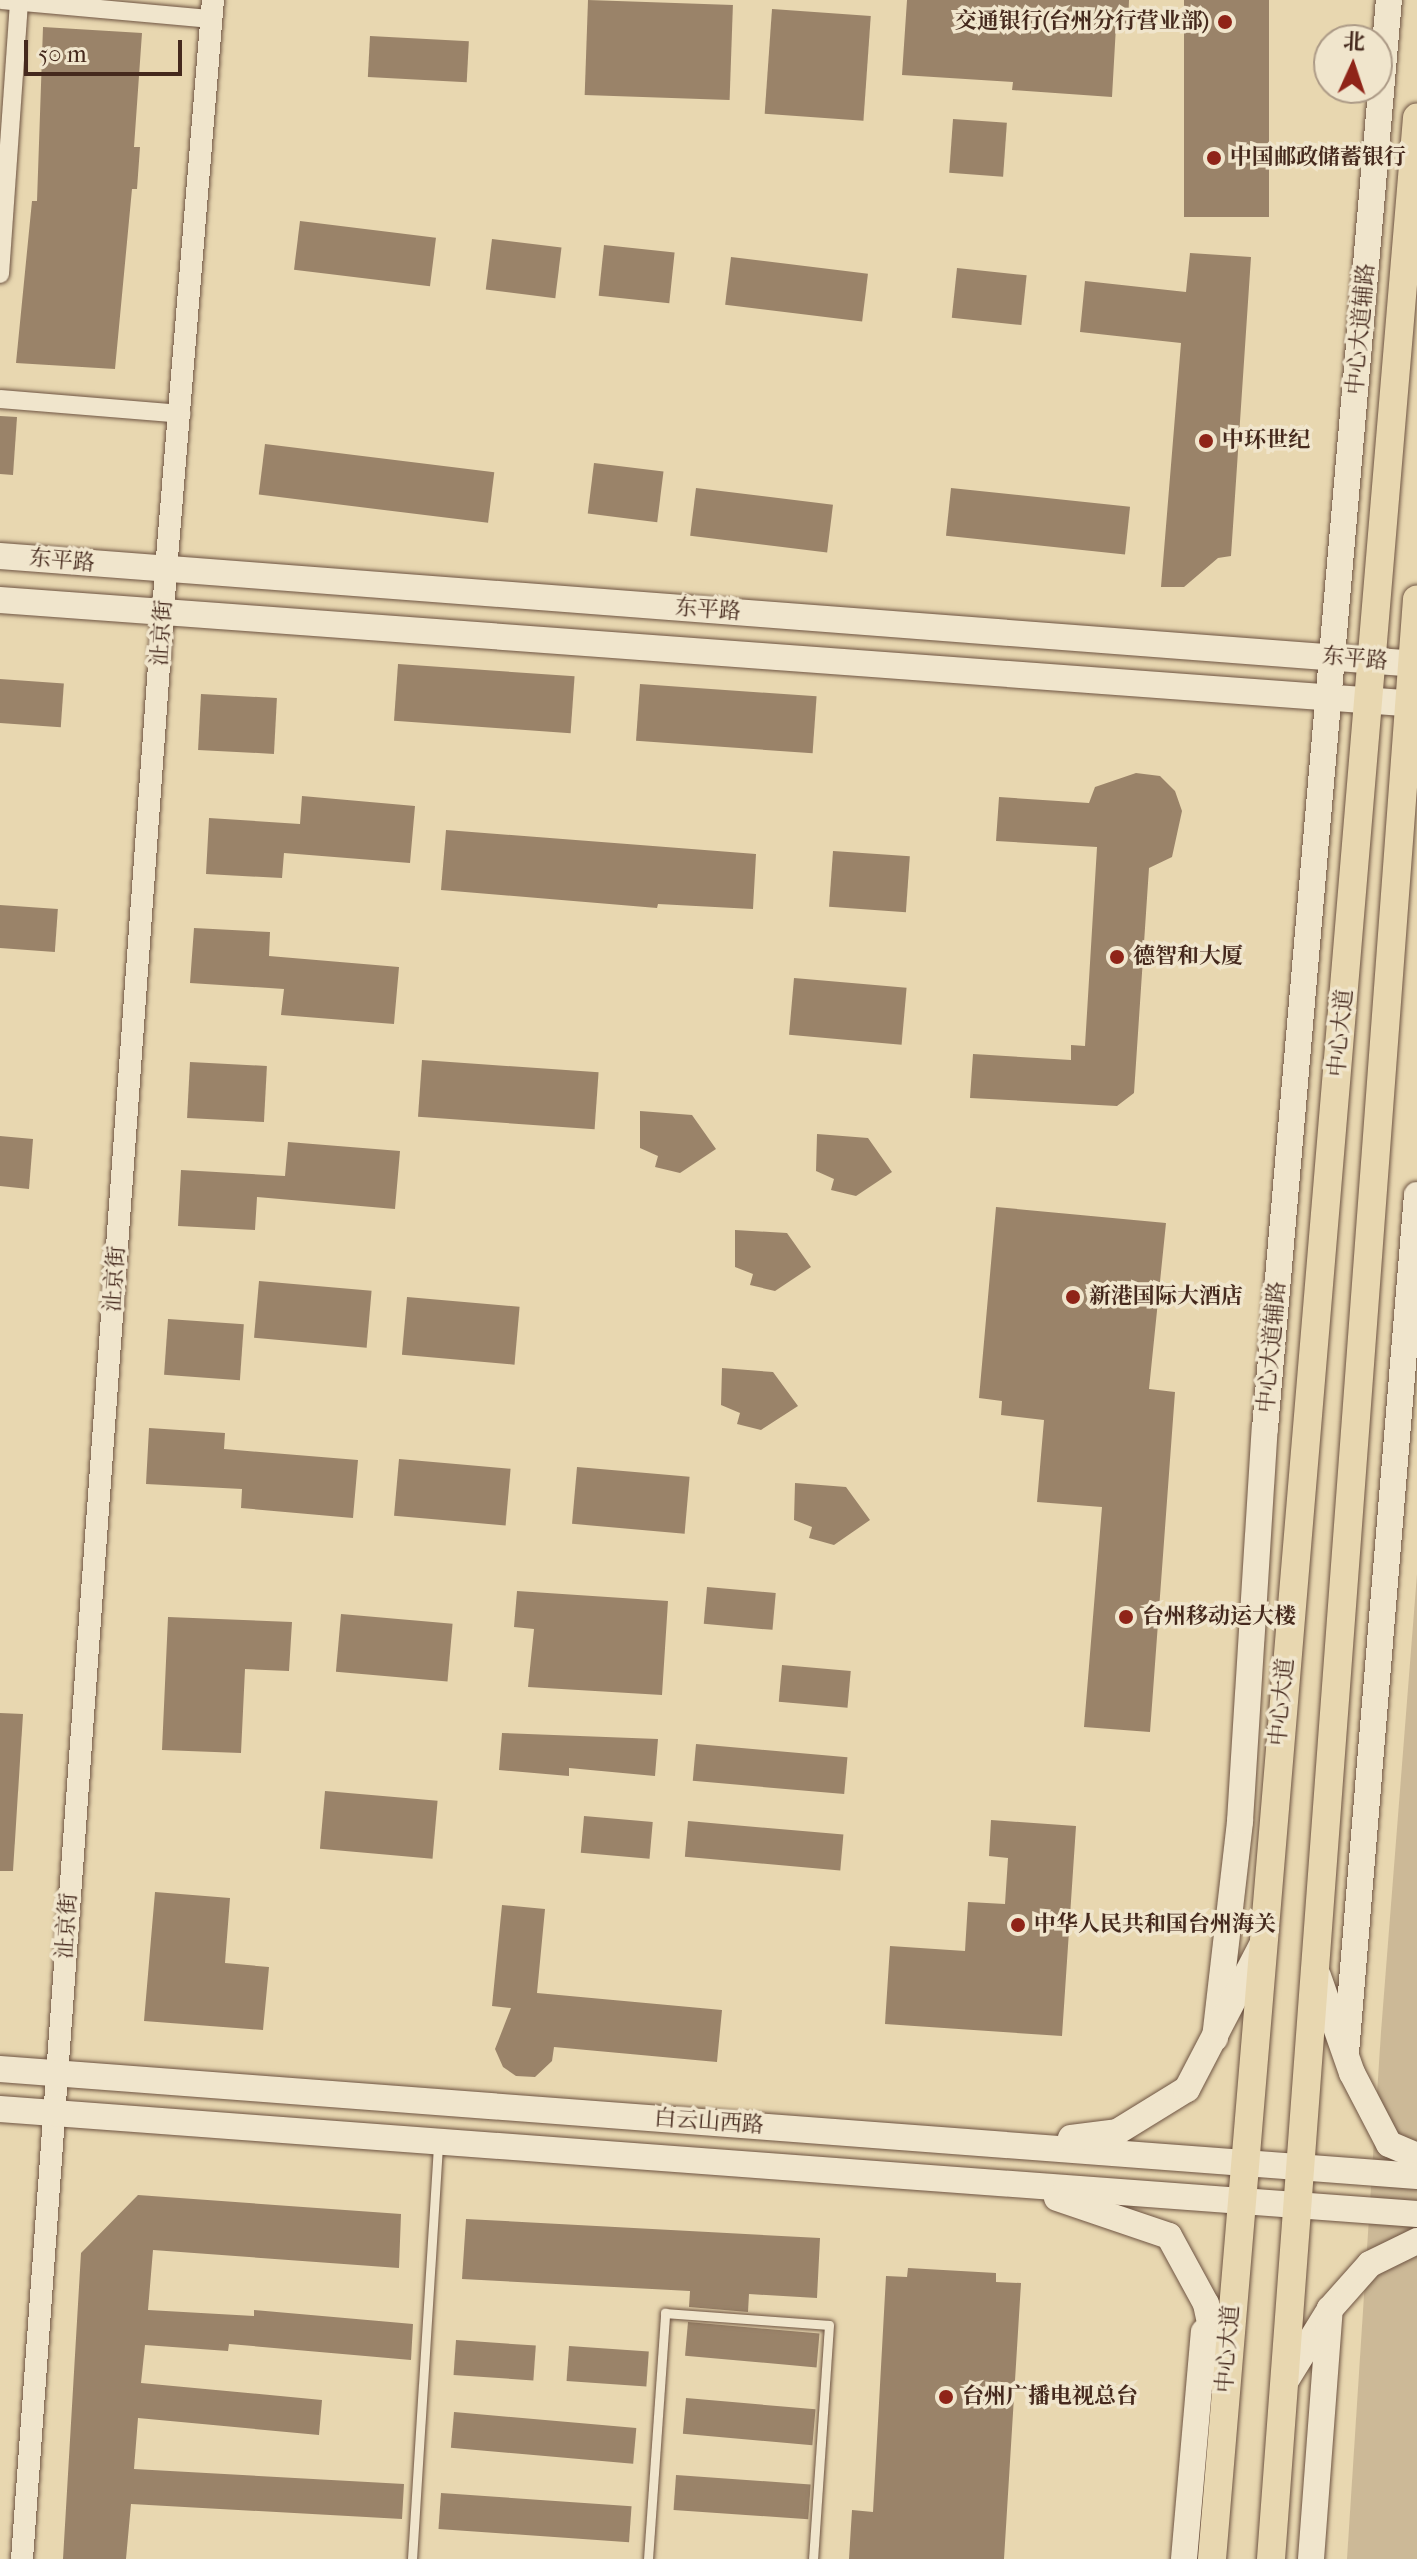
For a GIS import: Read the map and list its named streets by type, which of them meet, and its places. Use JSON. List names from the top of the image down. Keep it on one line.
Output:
{"streets":{"main road":["中心大道辅路","东平路","中心大道","白云山西路"],"street":["沚京街"]},"crossings":[["中心大道辅路","东平路"],["中心大道辅路","中心大道"],["东平路","沚京街"],["东平路","中心大道"],["沚京街","白云山西路"],["中心大道","白云山西路"]],"places":["交通银行(台州分行营业部)","中国邮政储蓄银行","中环世纪","德智和大厦","新港国际大酒店","台州移动运大楼","中华人民共和国台州海关","台州广播电视总台"],"scale_bar":"50 m","north":"top"}
